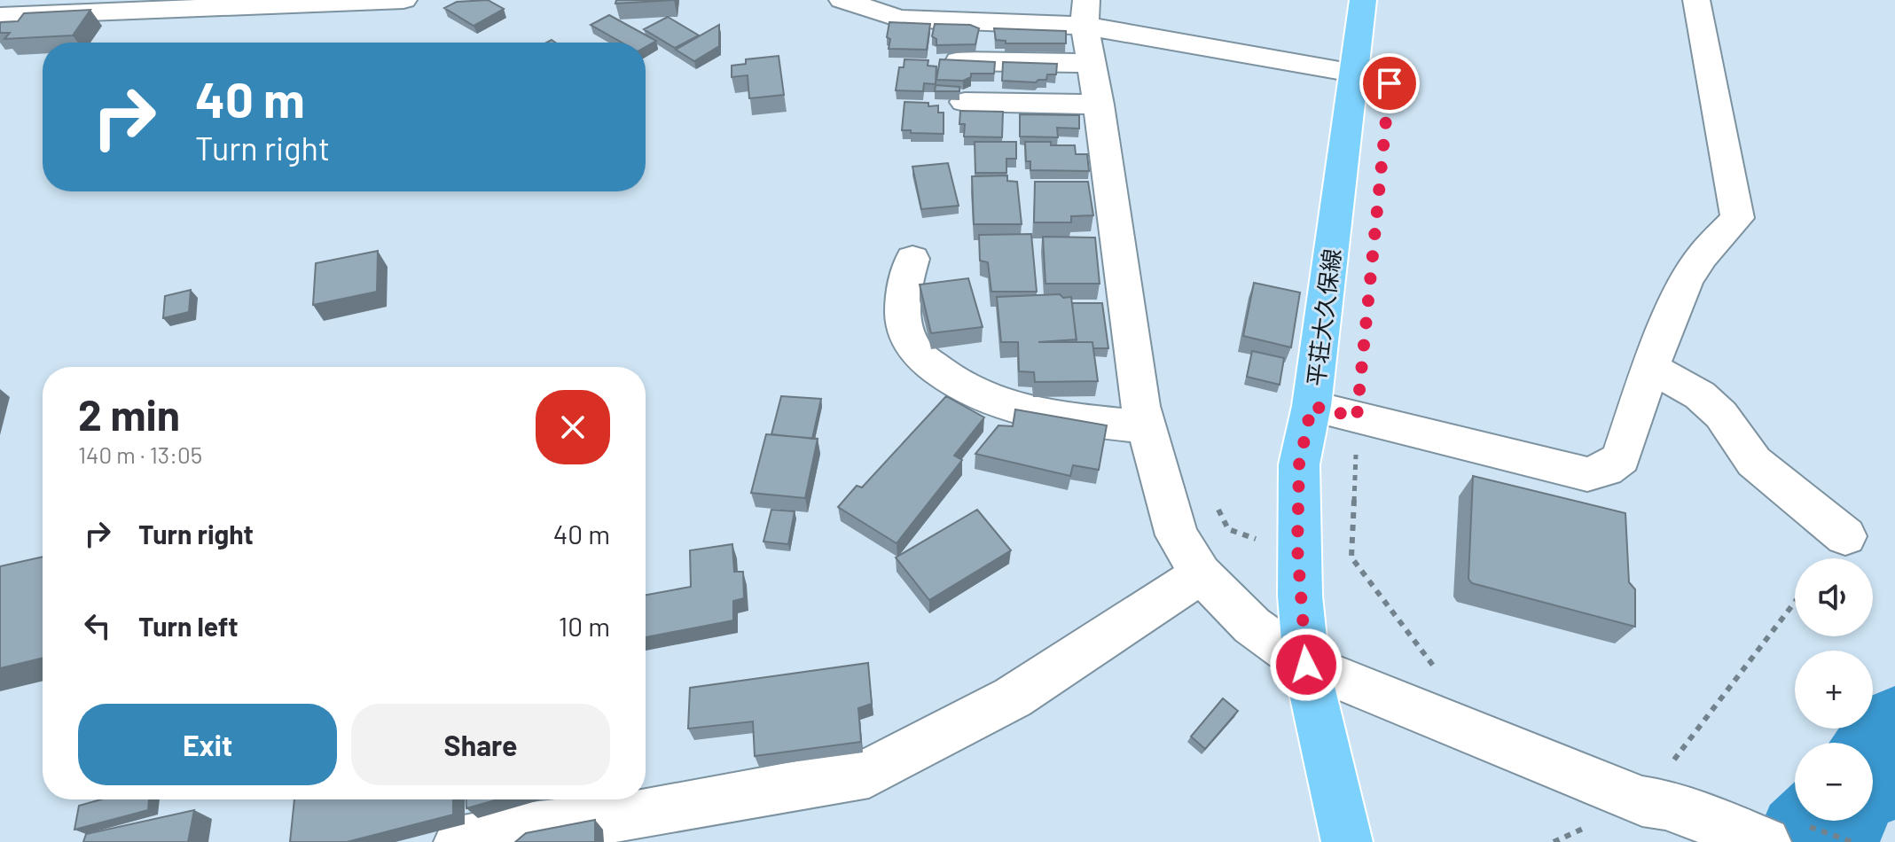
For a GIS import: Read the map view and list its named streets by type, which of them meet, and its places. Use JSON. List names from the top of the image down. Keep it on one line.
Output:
{"streets":{"main road":["平荘大久保線"]},"page":{"turn":["40 m","Turn right"],"heading":["2 min","140 m · 13:05"],"list":[{"name":"Turn right","value":"40 m"},{"name":"Turn left","value":"10 m"}],"map_buttons":["+","−"],"buttons":["Exit","Share"]}}
